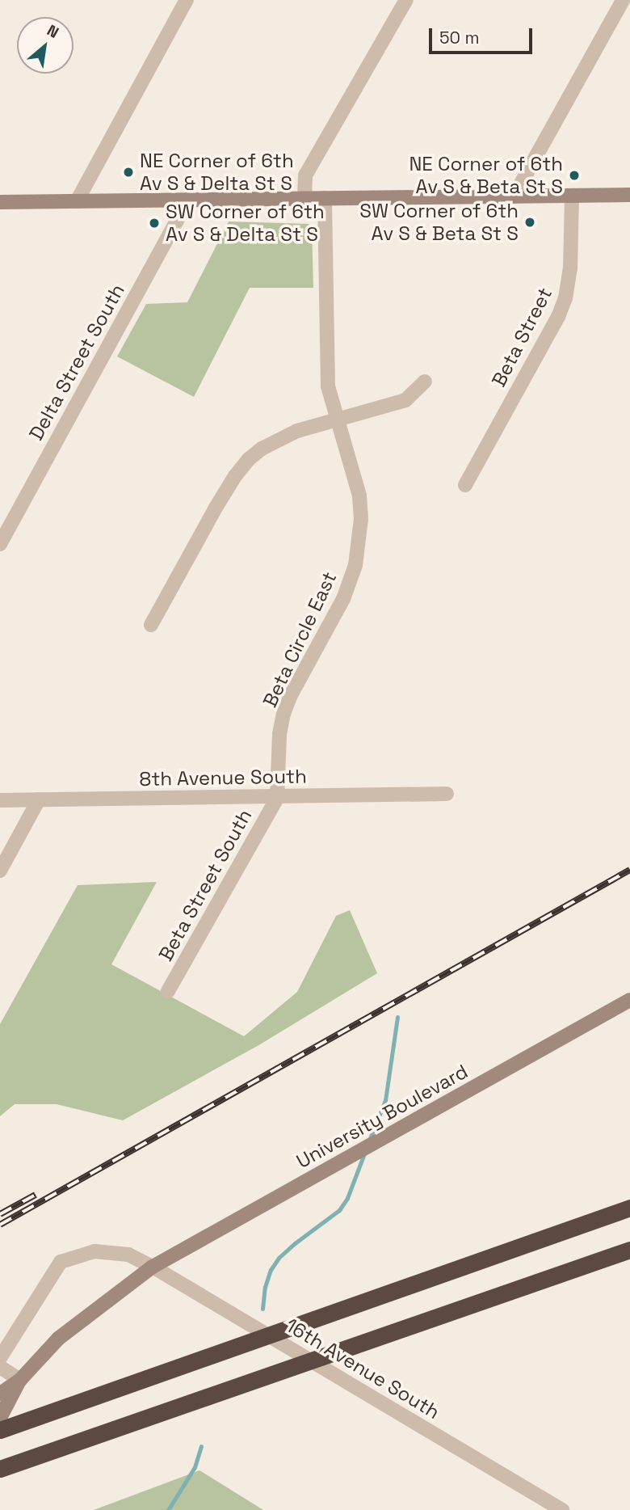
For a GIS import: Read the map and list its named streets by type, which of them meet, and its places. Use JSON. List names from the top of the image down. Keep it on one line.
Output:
{"streets":{"main road":["University Boulevard"],"street":["Beta Street","Delta Street South","Beta Circle East","8th Avenue South","Beta Street South","16th Avenue South"]},"crossings":[["Beta Circle East","8th Avenue South"],["Beta Circle East","Beta Street South"],["8th Avenue South","Beta Street South"],["University Boulevard","16th Avenue South"]],"places":["NE Corner of 6th Av S & Delta St S","NE Corner of 6th Av S & Beta St S","SW Corner of 6th Av S & Beta St S","SW Corner of 6th Av S & Delta St S"],"scale_bar":"50 m","north":"top right"}
